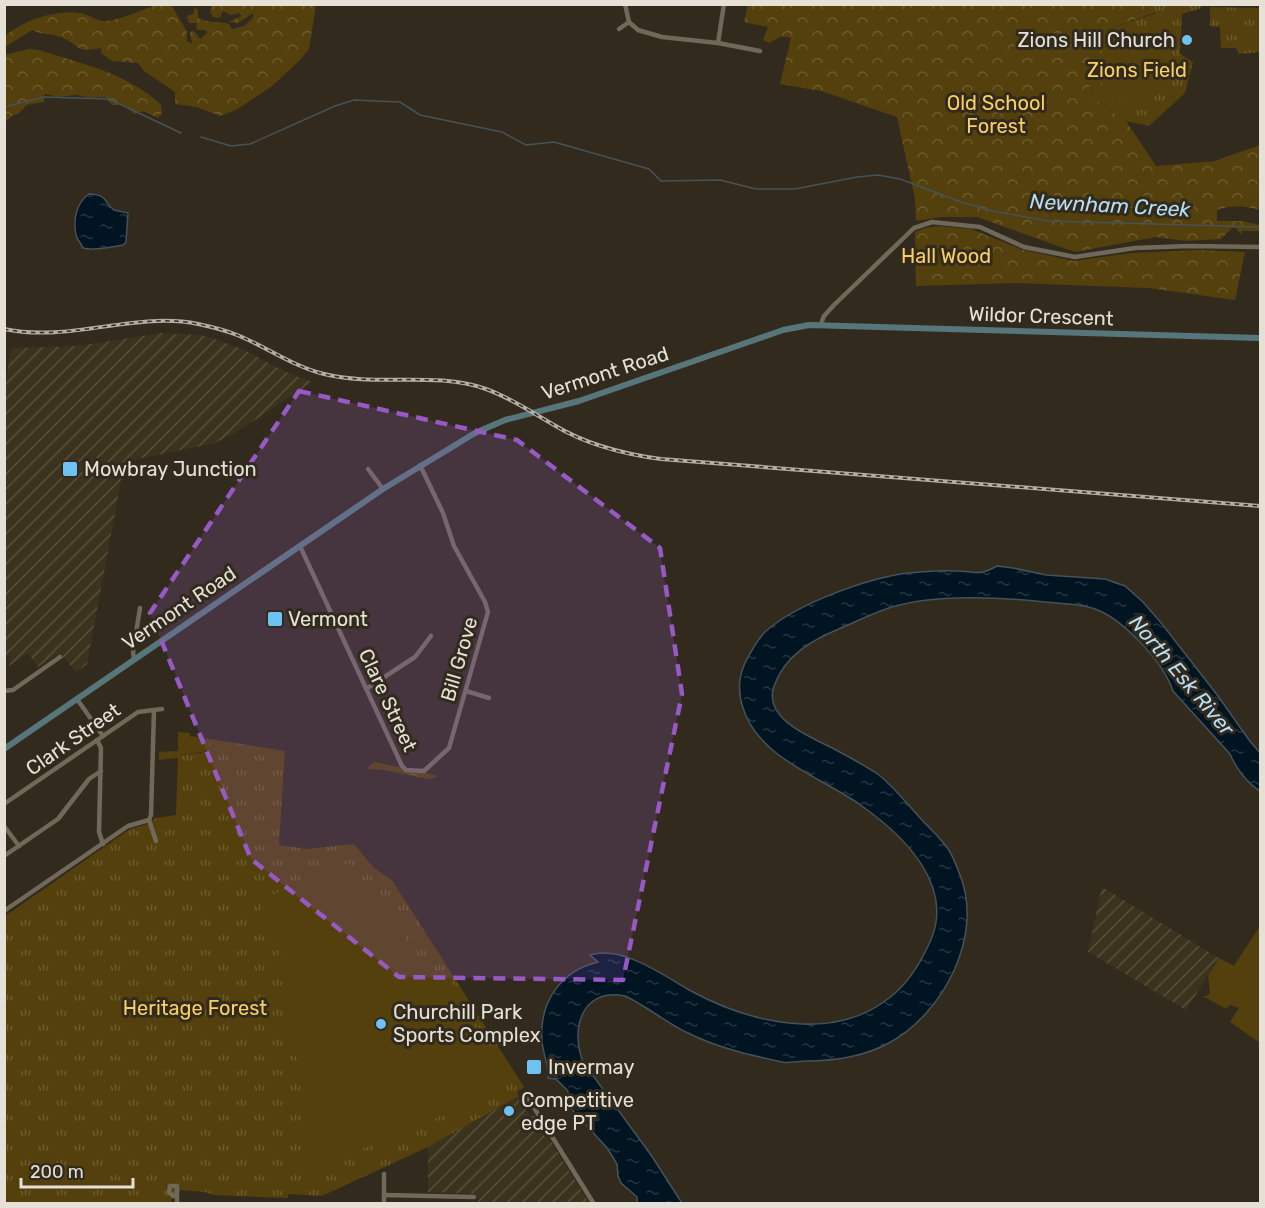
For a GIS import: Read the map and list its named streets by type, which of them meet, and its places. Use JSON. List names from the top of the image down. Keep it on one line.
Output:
{"streets":{"street":["Wildor Crescent","Vermont Road","Bill Grove","Clare Street","Clark Street"]},"crossings":[["Wildor Crescent","Vermont Road"],["Vermont Road","Bill Grove"],["Vermont Road","Clare Street"],["Bill Grove","Clare Street"]],"water":["Newnham Creek","North Esk River"],"parks":["Zions Field","Old School Forest","Hall Wood","Heritage Forest"],"places":{"other":["Zions Hill Church","Churchill Park Sports Complex","Competitive edge PT"],"transit":["Mowbray Junction","Vermont","Invermay"]},"scale_bar":"200 m"}
